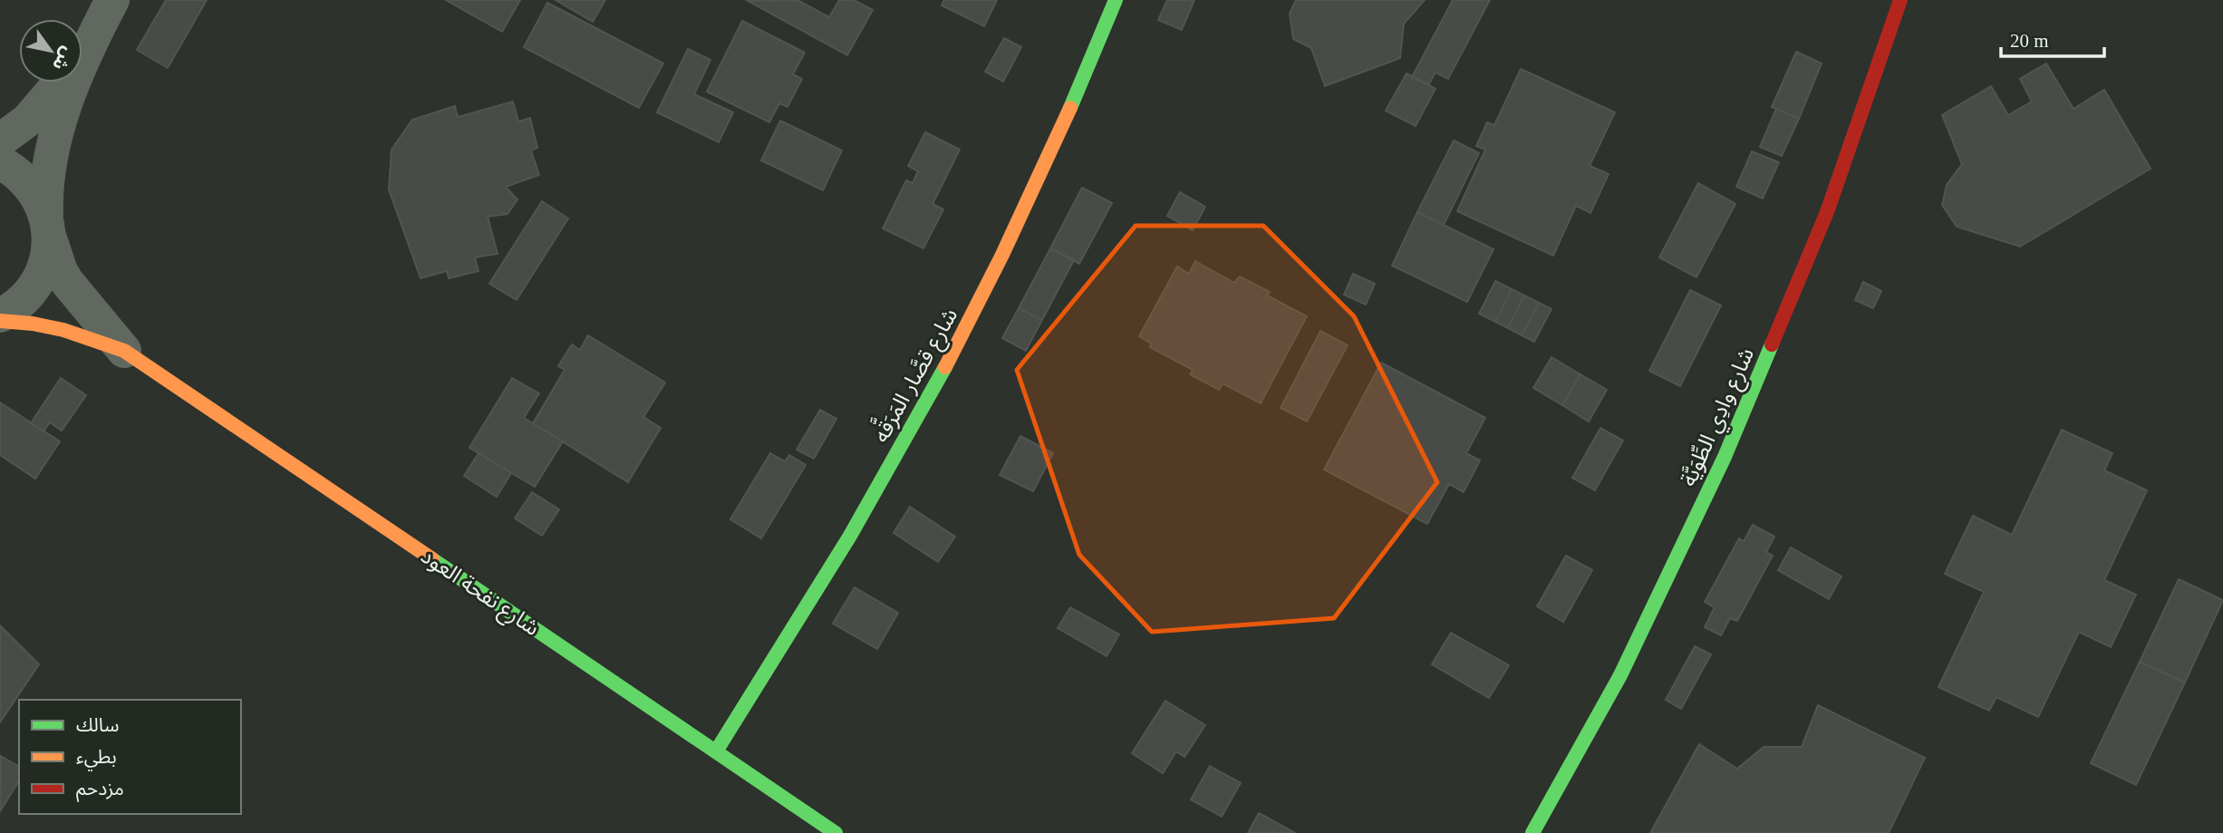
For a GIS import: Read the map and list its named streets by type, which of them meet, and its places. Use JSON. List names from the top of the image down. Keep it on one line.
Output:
{"streets":{"street":["شارع قصَّار المَرَقَّه","شارع وادِي الطِّوَيَّة","شارع نفحة العود"]},"crossings":[["شارع قصَّار المَرَقَّه","شارع نفحة العود"]],"legend":["سالك","بطيء","مزدحم"],"scale_bar":"20 m","north":"bottom right"}
